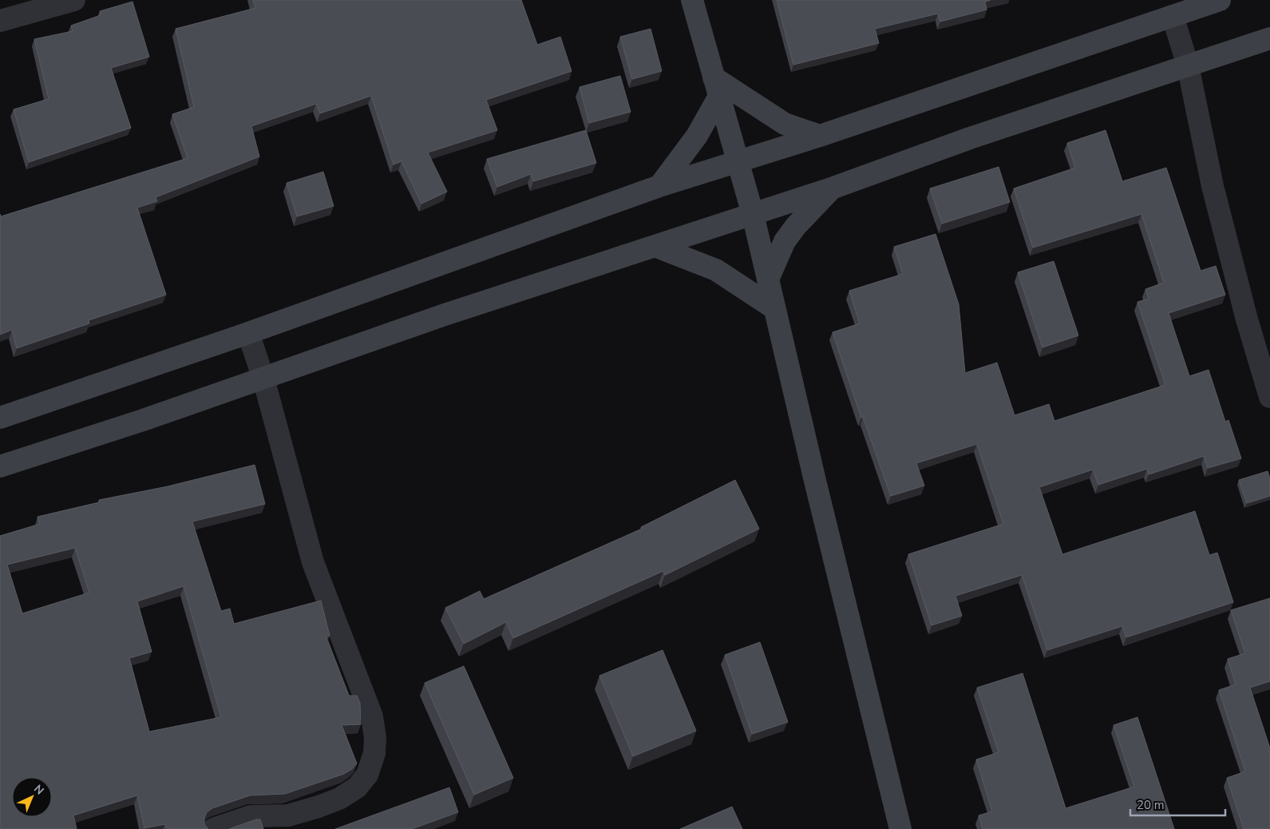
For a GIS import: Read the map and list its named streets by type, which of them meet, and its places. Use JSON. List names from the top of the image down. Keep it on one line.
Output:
{"scale_bar":"20 m","north":"top right"}
